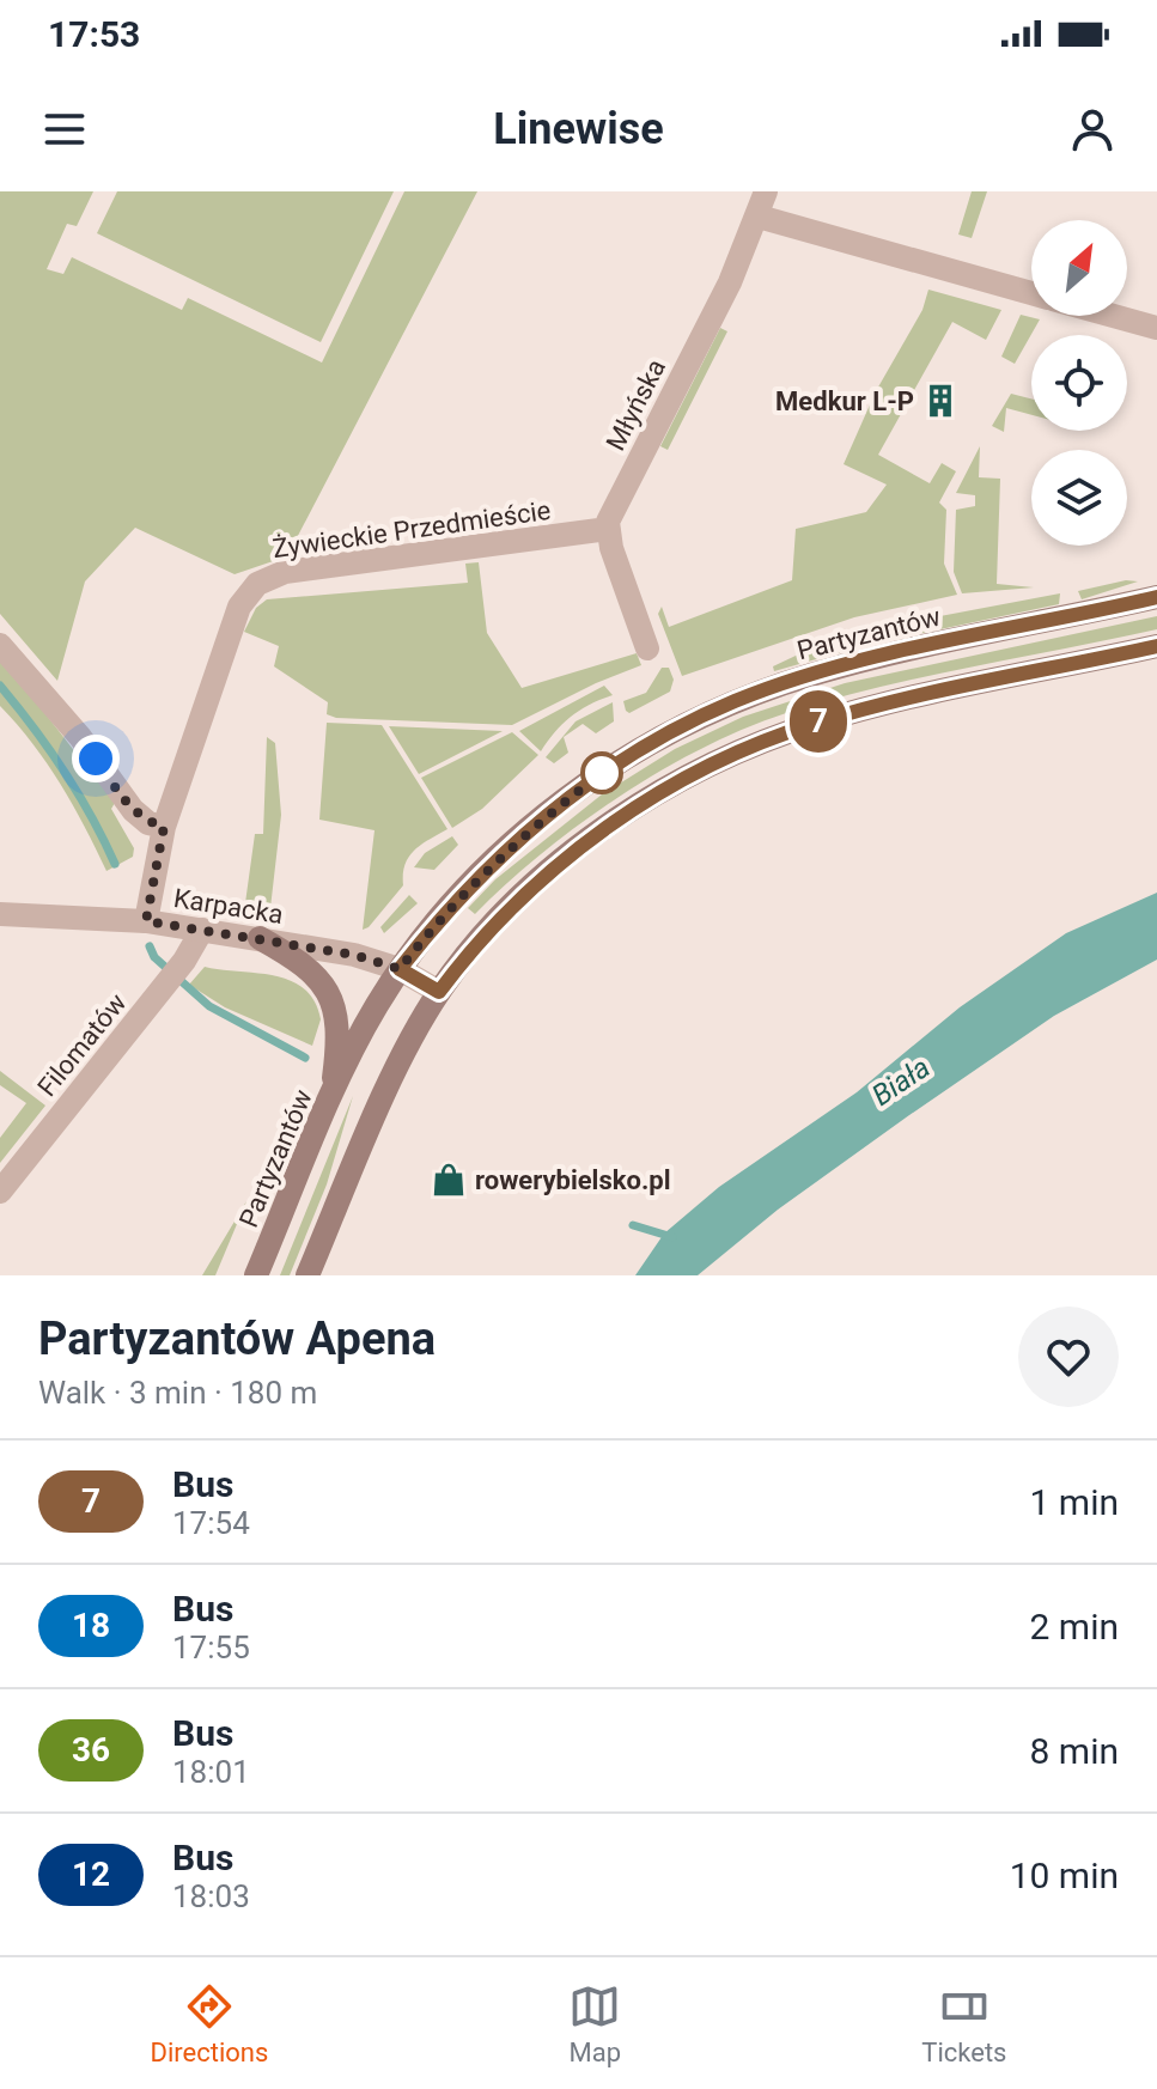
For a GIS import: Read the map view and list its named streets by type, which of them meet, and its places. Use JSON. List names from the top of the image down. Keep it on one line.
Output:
{"streets":{"main road":["Partyzantów"],"street":["Młyńska","Żywieckie Przedmieście","Karpacka","Filomatów"]},"crossings":[["Młyńska","Żywieckie Przedmieście"],["Żywieckie Przedmieście","Karpacka"],["Partyzantów","Karpacka"],["Karpacka","Filomatów"]],"water":["Biała"],"places":{"building":["Medkur L-P"],"shop":["rowerybielsko.pl"]},"lines":["bus line 7"],"north":"top right","page":{"status":"17:53","header":"Linewise","on_map":"7","heading":["Partyzantów Apena","Walk · 3 min · 180 m"],"list":[{"mark":"7","name":"Bus","note":"17:54","value":"1 min"},{"mark":"18","name":"Bus","note":"17:55","value":"2 min"},{"mark":"36","name":"Bus","note":"18:01","value":"8 min"},{"mark":"12","name":"Bus","note":"18:03","value":"10 min"}],"tabs":["Directions","Map","Tickets"]}}
